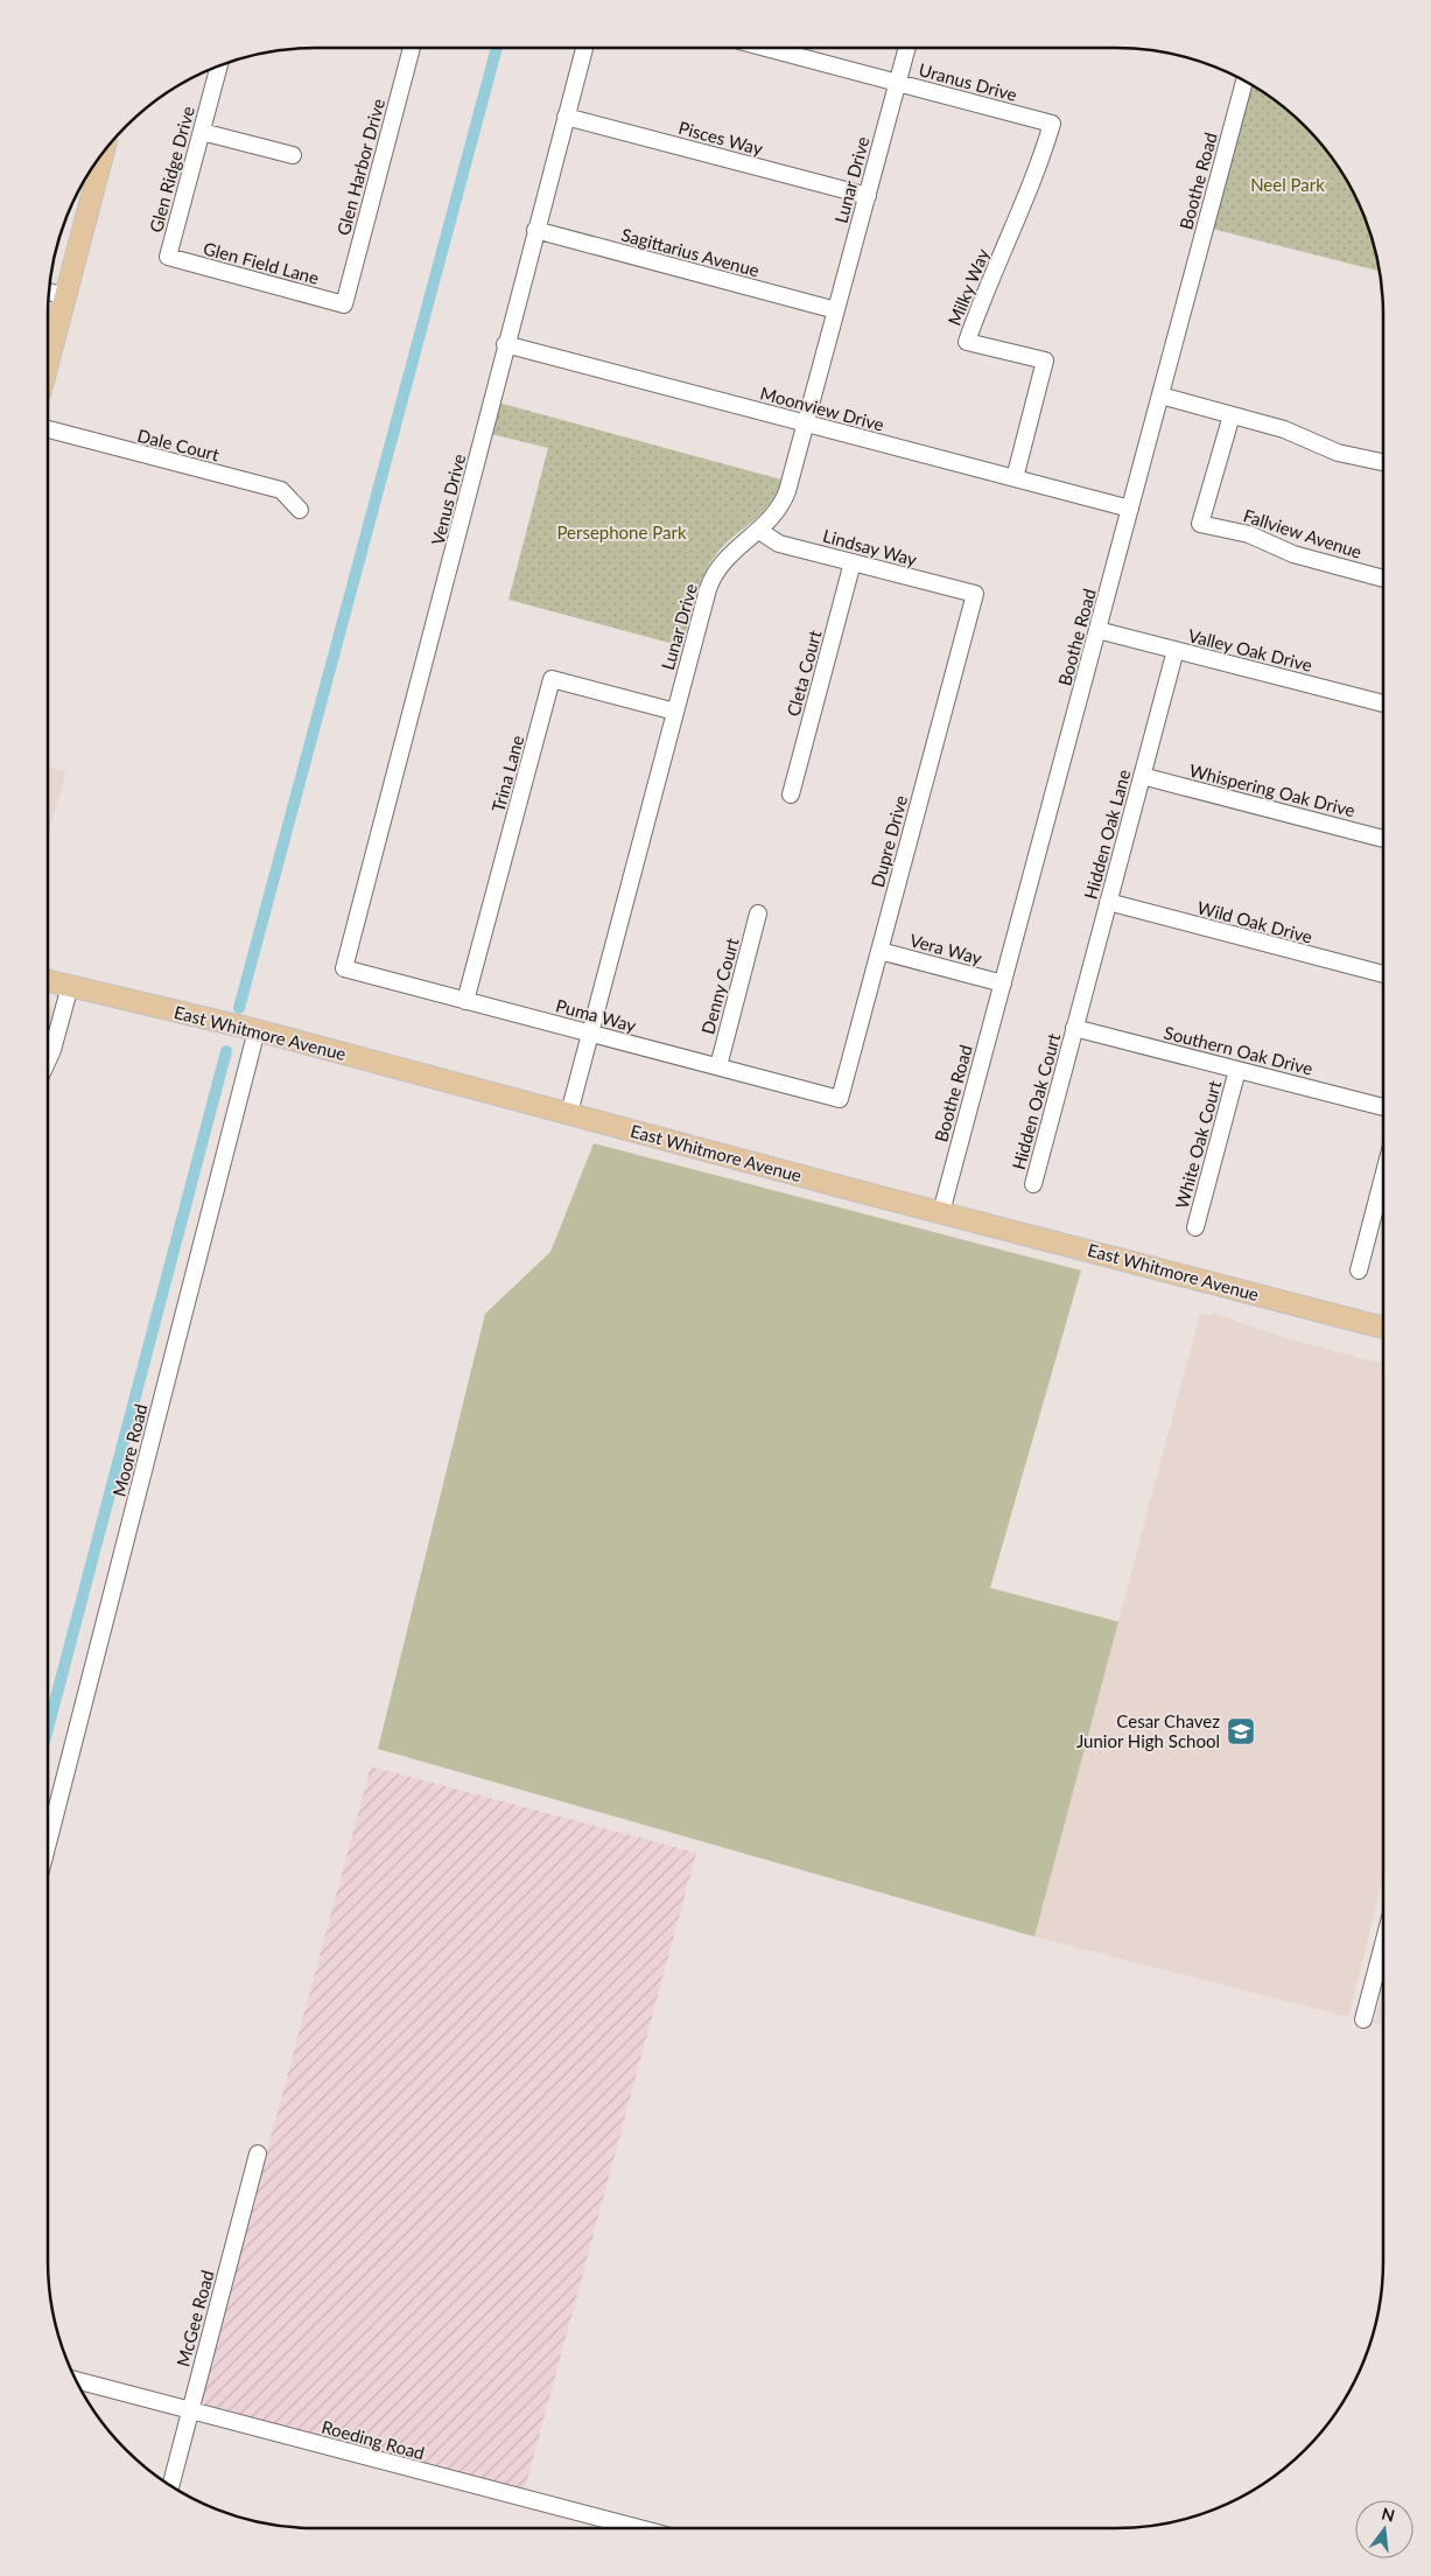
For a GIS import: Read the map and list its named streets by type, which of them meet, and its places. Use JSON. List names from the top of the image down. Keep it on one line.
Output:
{"streets":{"main road":["East Whitmore Avenue"],"street":["Uranus Drive","Pisces Way","Glen Harbor Drive","Glen Ridge Drive","Lunar Drive","Boothe Road","Sagittarius Avenue","Glen Field Lane","Milky Way","Moonview Drive","Dale Court","Venus Drive","Fallview Avenue","Lindsay Way","Valley Oak Drive","Cleta Court","Trina Lane","Whispering Oak Drive","Hidden Oak Lane","Dupre Drive","Wild Oak Drive","Vera Way","Denny Court","Puma Way","Southern Oak Drive","Hidden Oak Court","White Oak Court","Moore Road","McGee Road","Roeding Road"]},"crossings":[["Uranus Drive","Lunar Drive"],["Uranus Drive","Milky Way"],["Pisces Way","Lunar Drive"],["Pisces Way","Venus Drive"],["Glen Harbor Drive","Glen Field Lane"],["Glen Ridge Drive","Glen Field Lane"],["Lunar Drive","Sagittarius Avenue"],["Lunar Drive","Moonview Drive"],["Lunar Drive","Lindsay Way"],["Lunar Drive","Trina Lane"],["Lunar Drive","Puma Way"],["Lunar Drive","East Whitmore Avenue"],["Boothe Road","Moonview Drive"],["Boothe Road","Valley Oak Drive"],["Boothe Road","Vera Way"],["Boothe Road","East Whitmore Avenue"],["Sagittarius Avenue","Venus Drive"],["Milky Way","Moonview Drive"],["Moonview Drive","Venus Drive"],["Venus Drive","Puma Way"],["Lindsay Way","Cleta Court"],["Lindsay Way","Dupre Drive"],["Valley Oak Drive","Hidden Oak Lane"],["Trina Lane","Puma Way"],["Whispering Oak Drive","Hidden Oak Lane"],["Hidden Oak Lane","Wild Oak Drive"],["Hidden Oak Lane","Southern Oak Drive"],["Hidden Oak Lane","Hidden Oak Court"],["Dupre Drive","Vera Way"],["Dupre Drive","Puma Way"],["Denny Court","Puma Way"],["East Whitmore Avenue","Moore Road"],["Southern Oak Drive","Hidden Oak Court"],["Southern Oak Drive","White Oak Court"],["McGee Road","Roeding Road"]],"parks":["Neel Park","Persephone Park"],"places":{"school or university":["Cesar Chavez Junior High School"]},"north":"top"}
